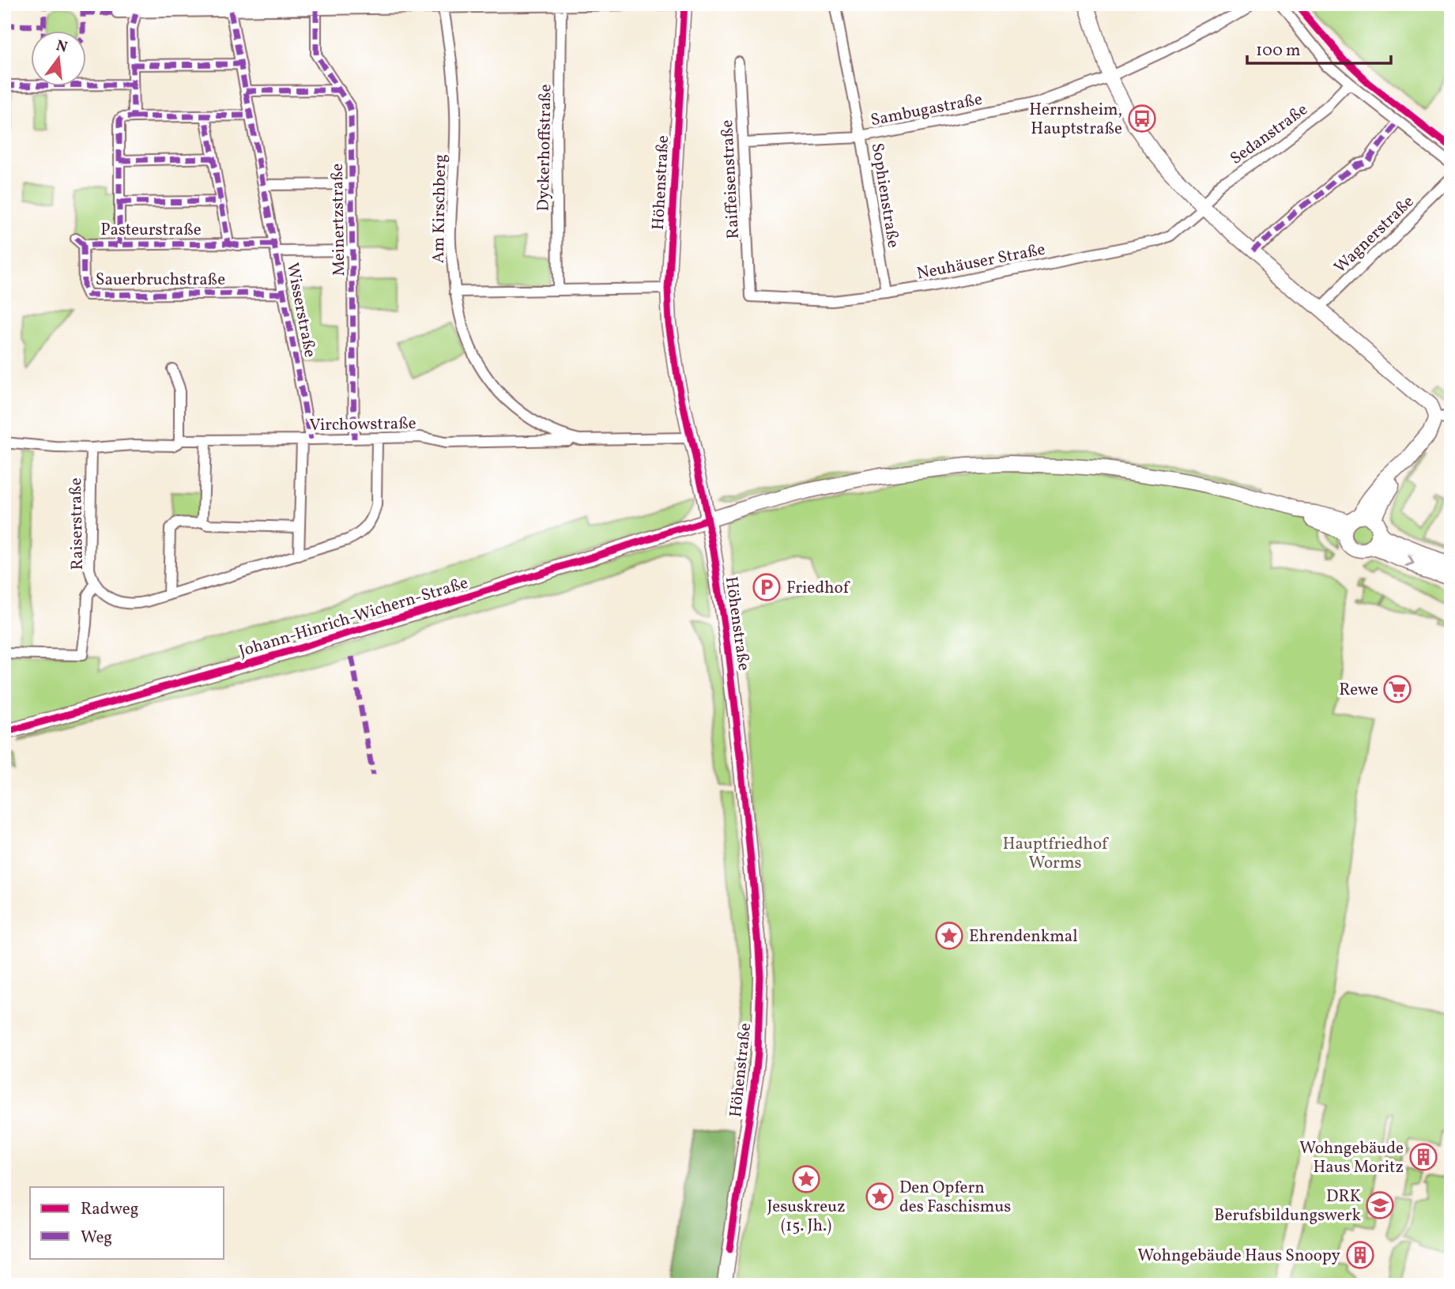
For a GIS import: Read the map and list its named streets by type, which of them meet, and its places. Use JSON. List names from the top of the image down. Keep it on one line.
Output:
{"streets":{"street":["Sambugastraße","Sedanstraße","Dyckerhoffstraße","Raiffeisenstraße","Höhenstraße","Sophienstraße","Am Kirschberg","Meinertzstraße","Pasteurstraße","Wagnerstraße","Neuhäuser Straße","Sauerbruchstraße","Wisserstraße","Virchowstraße","Raiserstraße","Johann-Hinrich-Wichern-Straße"]},"crossings":[["Sambugastraße","Raiffeisenstraße"],["Sambugastraße","Sophienstraße"],["Sedanstraße","Neuhäuser Straße"],["Raiffeisenstraße","Neuhäuser Straße"],["Höhenstraße","Am Kirschberg"],["Höhenstraße","Johann-Hinrich-Wichern-Straße"],["Sophienstraße","Neuhäuser Straße"],["Am Kirschberg","Virchowstraße"],["Meinertzstraße","Pasteurstraße"],["Meinertzstraße","Virchowstraße"],["Pasteurstraße","Sauerbruchstraße"],["Pasteurstraße","Wisserstraße"],["Sauerbruchstraße","Wisserstraße"],["Wisserstraße","Virchowstraße"],["Virchowstraße","Raiserstraße"]],"parks":["Hauptfriedhof Worms"],"places":{"bus stop":["Herrnsheim, Hauptstraße"],"parking":["Friedhof"],"supermarket":["Rewe"],"place":["Ehrendenkmal","Jesuskreuz (15. Jh.)","Den Opfern des Faschismus"],"building":["Wohngebäude Haus Moritz","Wohngebäude Haus Snoopy"],"school or university":["DRK Berufsbildungswerk"]},"legend":["Radweg","Weg"],"scale_bar":"100 m","north":"top"}
